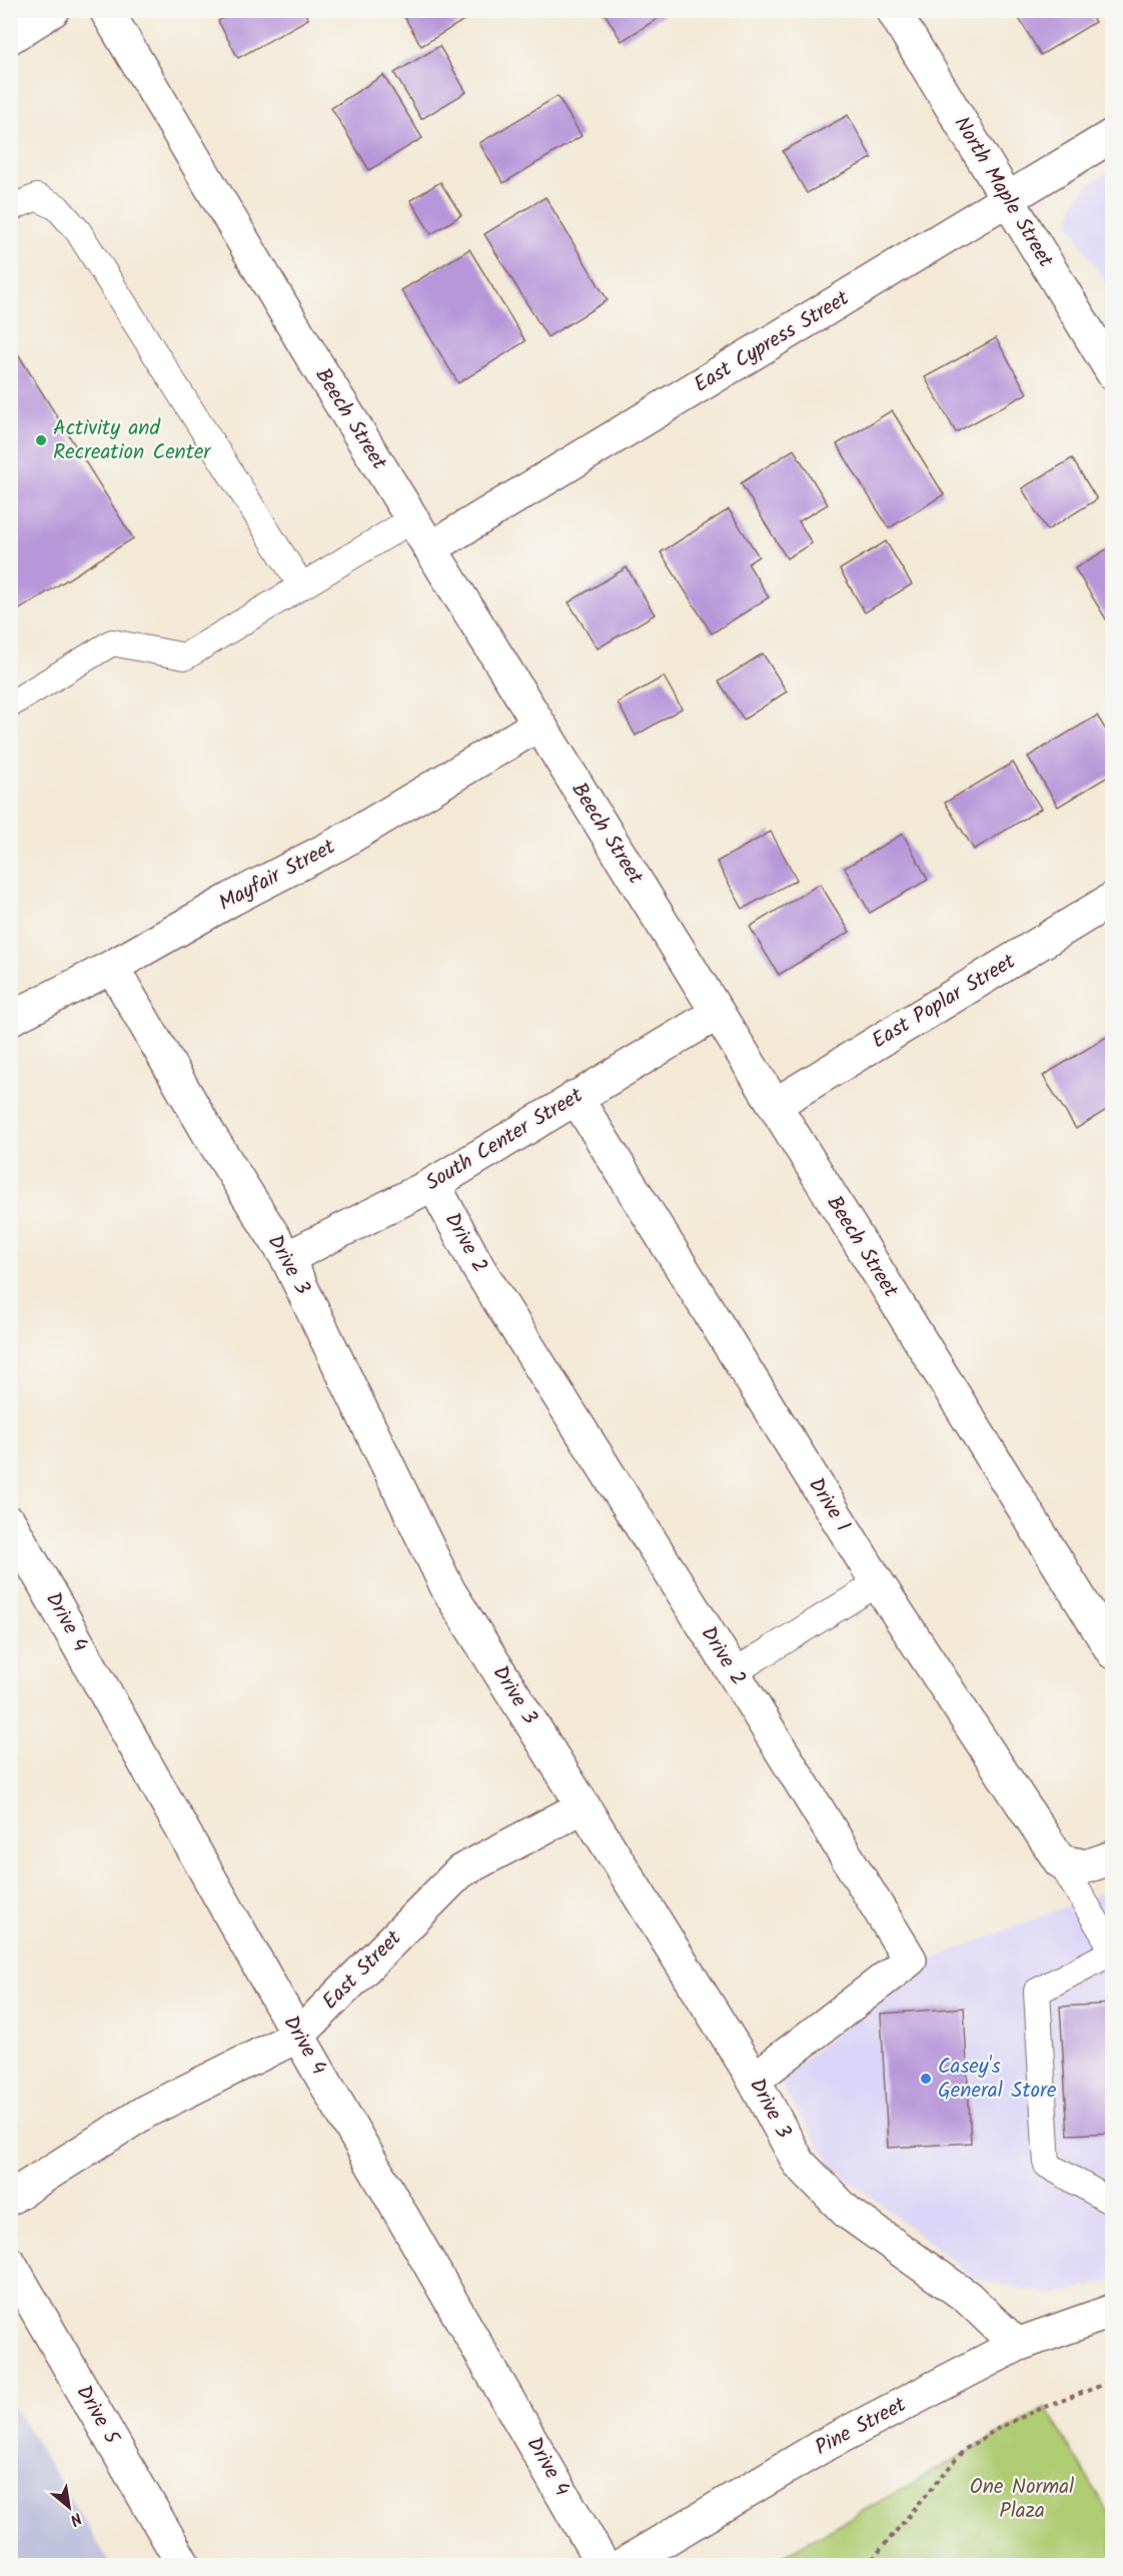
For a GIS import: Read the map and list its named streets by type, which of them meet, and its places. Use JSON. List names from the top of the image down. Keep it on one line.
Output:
{"streets":{"street":["North Maple Street","East Cypress Street","Beech Street","Mayfair Street","East Poplar Street","South Center Street","Drive 2","Drive 3","Drive 1","Drive 4","East Street","Drive 5","Pine Street"]},"crossings":[["North Maple Street","East Cypress Street"],["East Cypress Street","Beech Street"],["Beech Street","Mayfair Street"],["Beech Street","East Poplar Street"],["Beech Street","South Center Street"],["Mayfair Street","Drive 3"],["South Center Street","Drive 2"],["South Center Street","Drive 3"],["South Center Street","Drive 1"],["Drive 2","Drive 3"],["Drive 3","East Street"],["Drive 3","Pine Street"],["Drive 4","East Street"]],"parks":["One Normal Plaza"],"places":["Activity and Recreation Center","Casey's General Store"],"north":"bottom right"}
